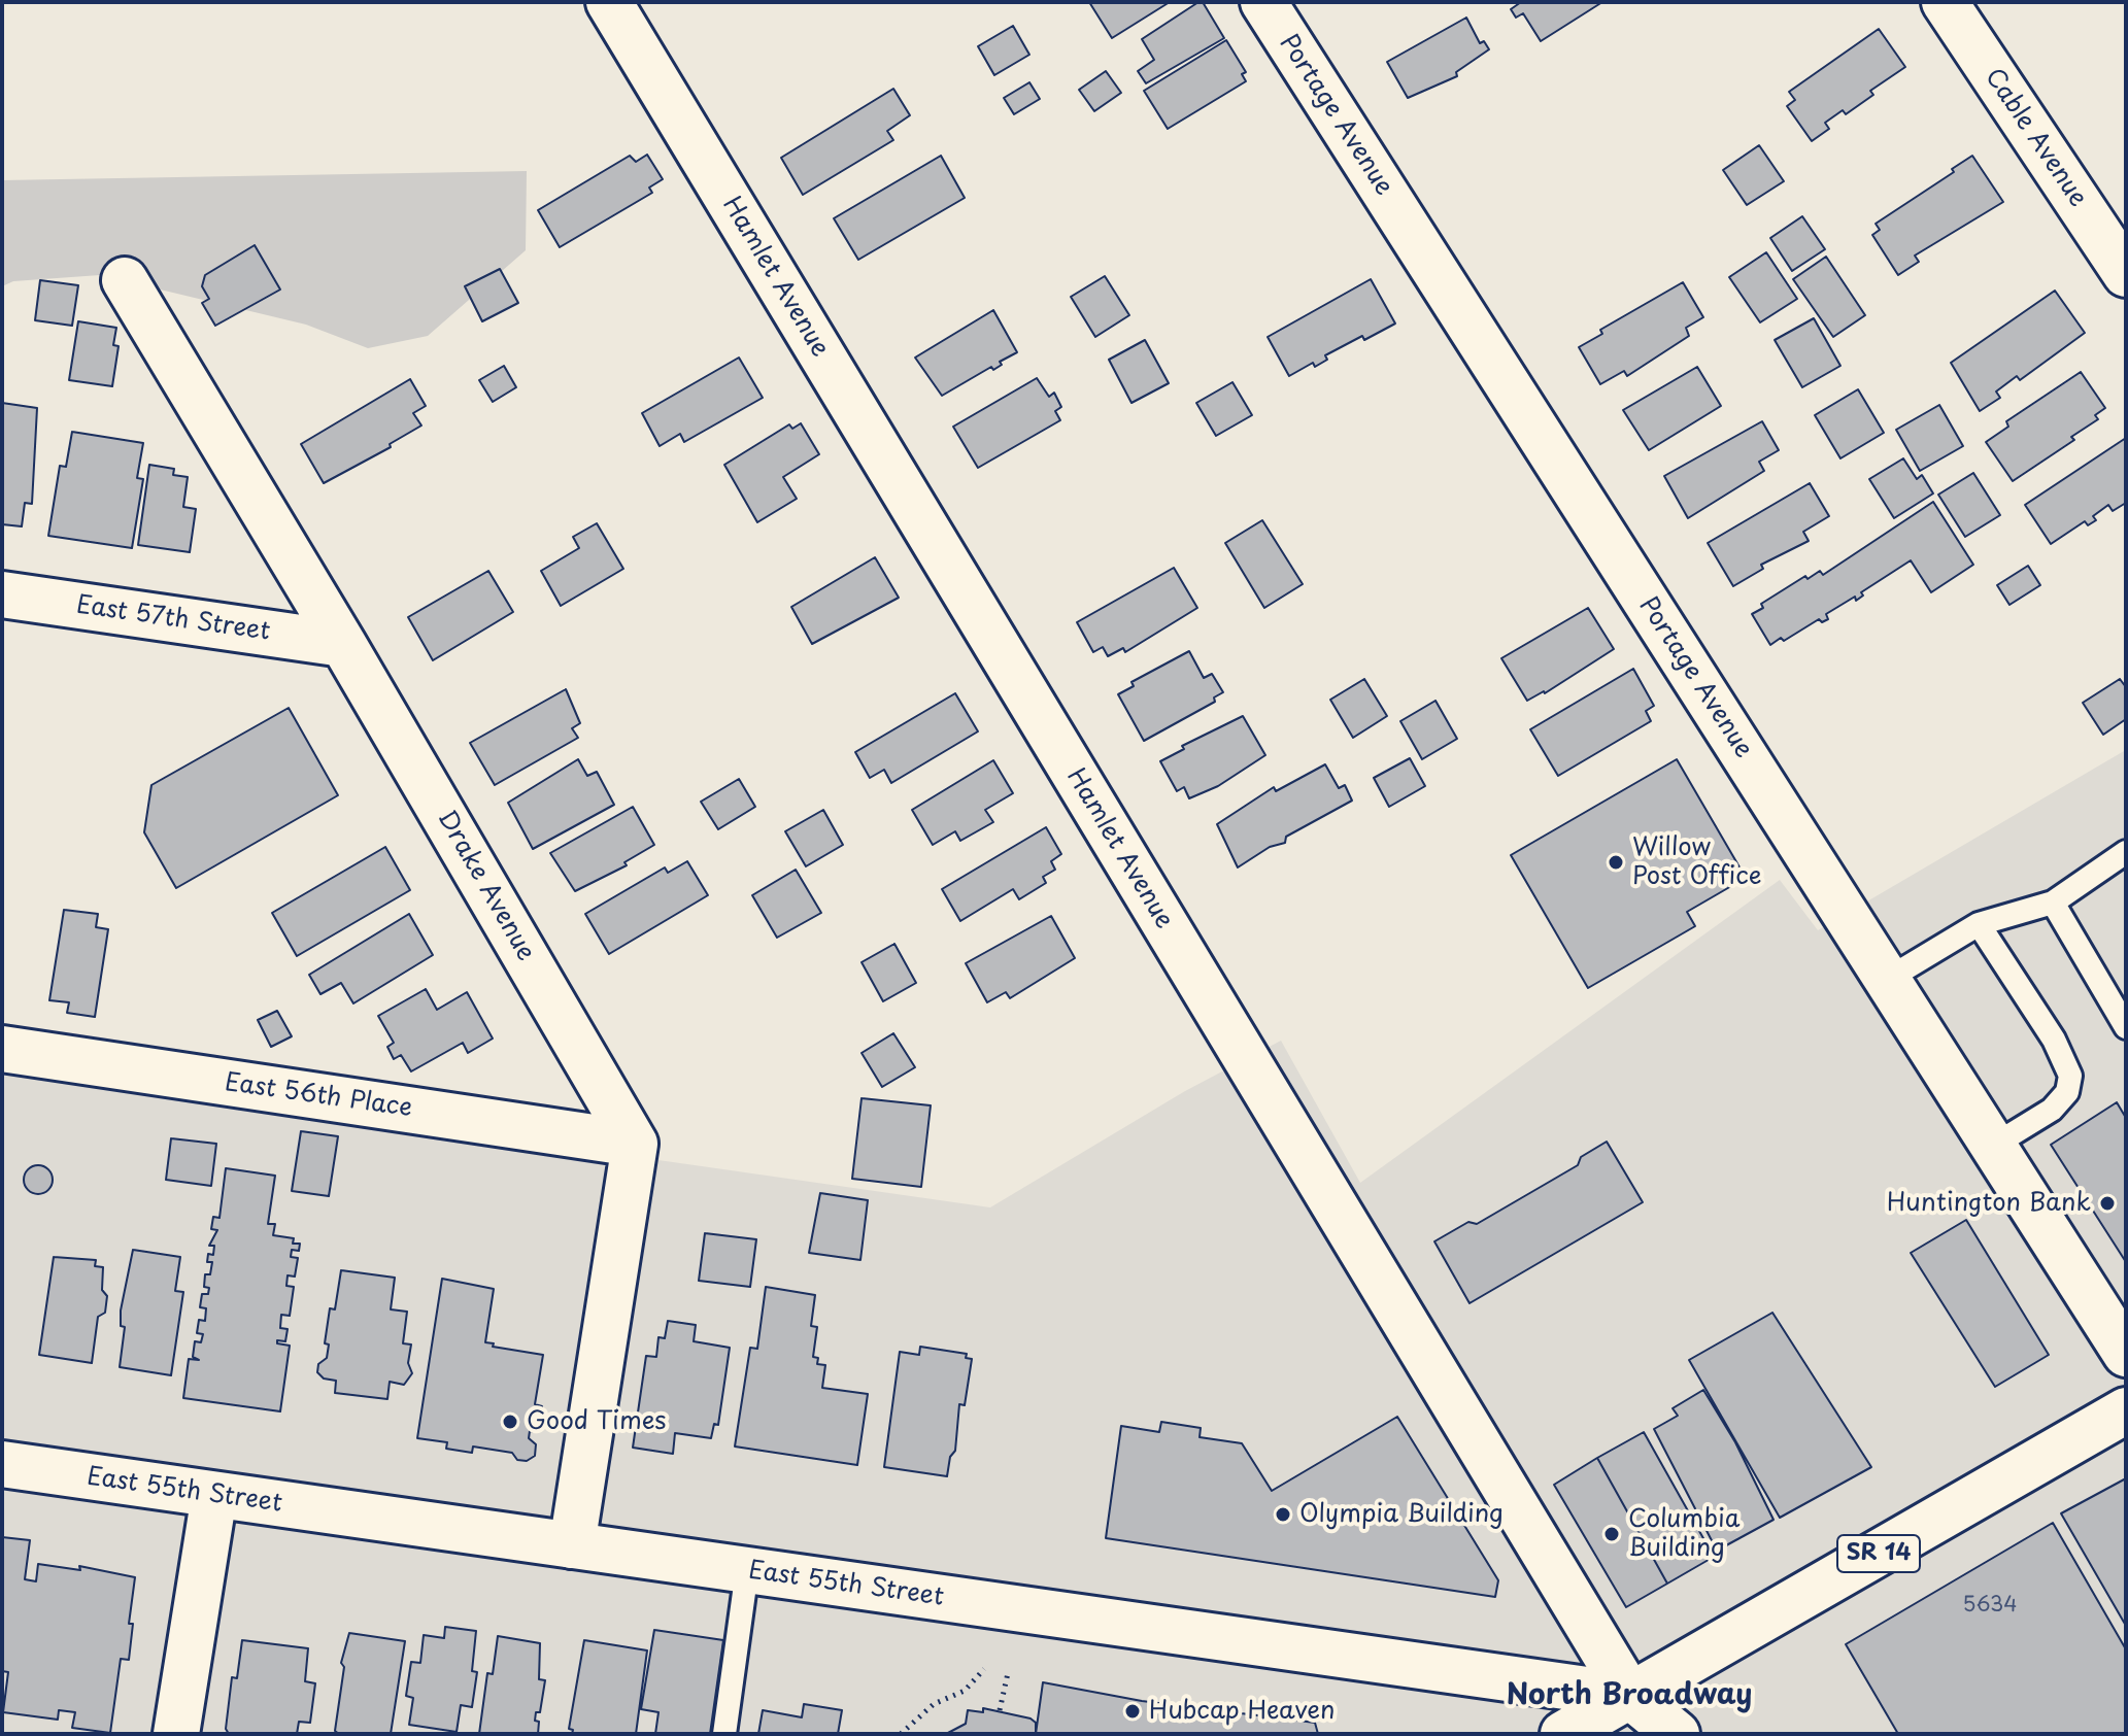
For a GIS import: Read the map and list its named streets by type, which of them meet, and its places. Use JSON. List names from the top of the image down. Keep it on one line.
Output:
{"streets":{"street":["Portage Avenue","Cable Avenue","Hamlet Avenue","East 57th Street","Drake Avenue","East 56th Place","East 55th Street","SR 14"]},"crossings":[["Hamlet Avenue","East 55th Street"],["Hamlet Avenue","SR 14"],["East 57th Street","Drake Avenue"],["Drake Avenue","East 56th Place"],["East 55th Street","SR 14"]],"districts":["North Broadway"],"places":["Willow Post Office","Huntington Bank","Good Times","Olympia Building","Columbia Building","Hubcap Heaven"],"house_numbers":["5634"]}
